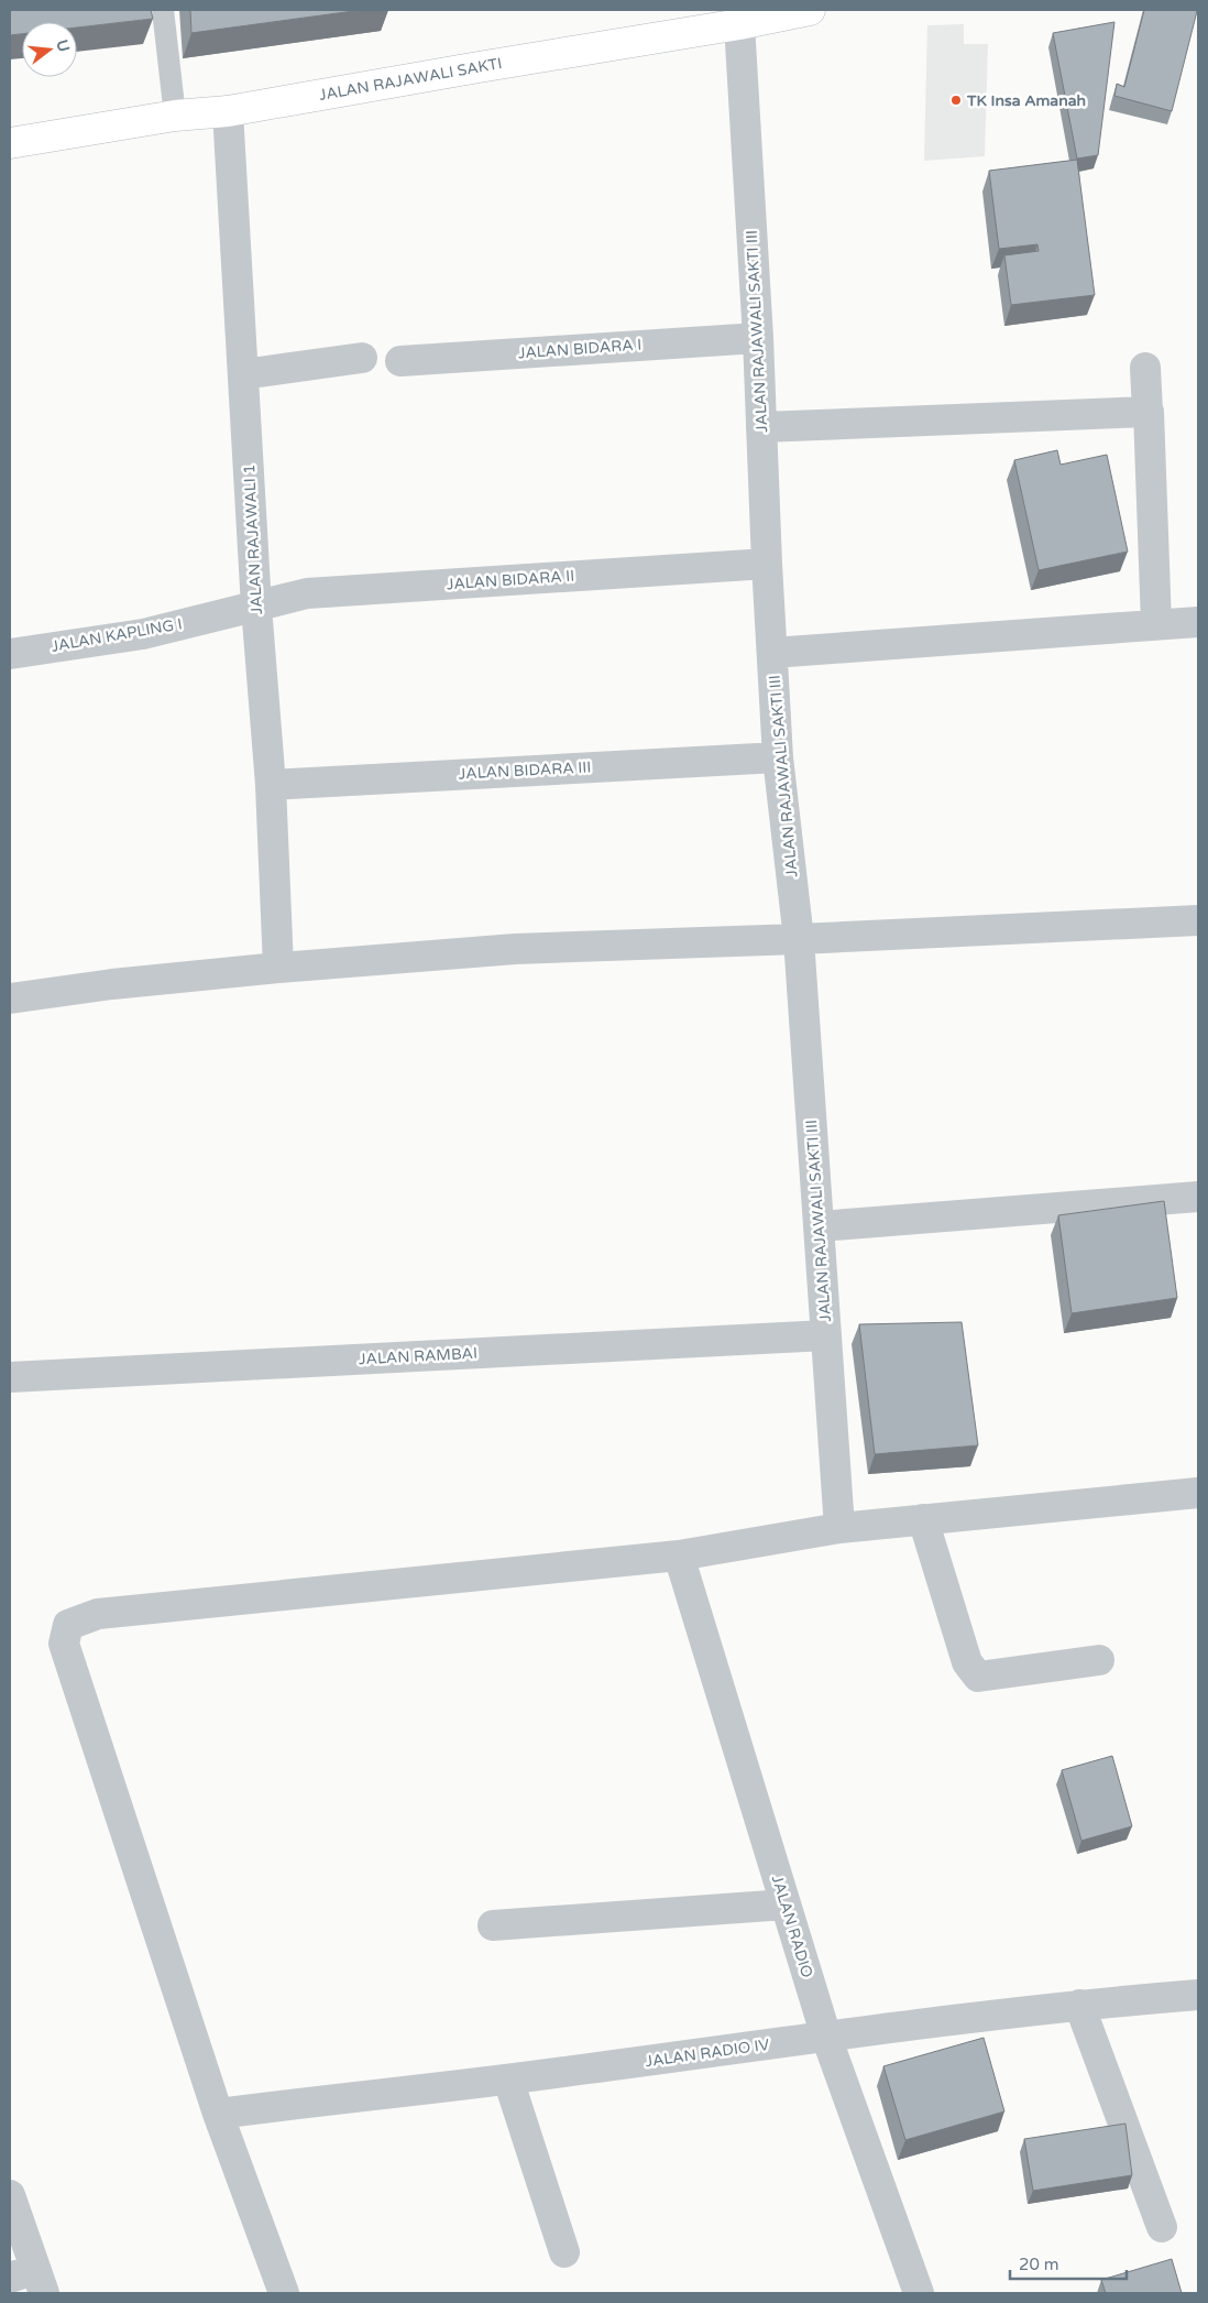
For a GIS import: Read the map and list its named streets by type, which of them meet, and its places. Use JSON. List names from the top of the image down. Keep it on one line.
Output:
{"streets":{"street":["JALAN RAJAWALI SAKTI","JALAN RAJAWALI SAKTI III","JALAN BIDARA I","JALAN RAJAWALI 1","JALAN BIDARA II","JALAN KAPLING I","JALAN BIDARA III","JALAN RAMBAI","JALAN RADIO","JALAN RADIO IV"]},"crossings":[["JALAN RAJAWALI SAKTI","JALAN RAJAWALI SAKTI III"],["JALAN RAJAWALI SAKTI","JALAN RAJAWALI 1"],["JALAN RAJAWALI SAKTI III","JALAN BIDARA I"],["JALAN RAJAWALI SAKTI III","JALAN BIDARA II"],["JALAN RAJAWALI SAKTI III","JALAN BIDARA III"],["JALAN RAJAWALI SAKTI III","JALAN RAMBAI"],["JALAN RAJAWALI 1","JALAN BIDARA II"],["JALAN RAJAWALI 1","JALAN KAPLING I"],["JALAN RAJAWALI 1","JALAN BIDARA III"],["JALAN BIDARA II","JALAN KAPLING I"],["JALAN RADIO","JALAN RADIO IV"]],"places":["TK Insa Amanah"],"scale_bar":"20 m","north":"right"}
